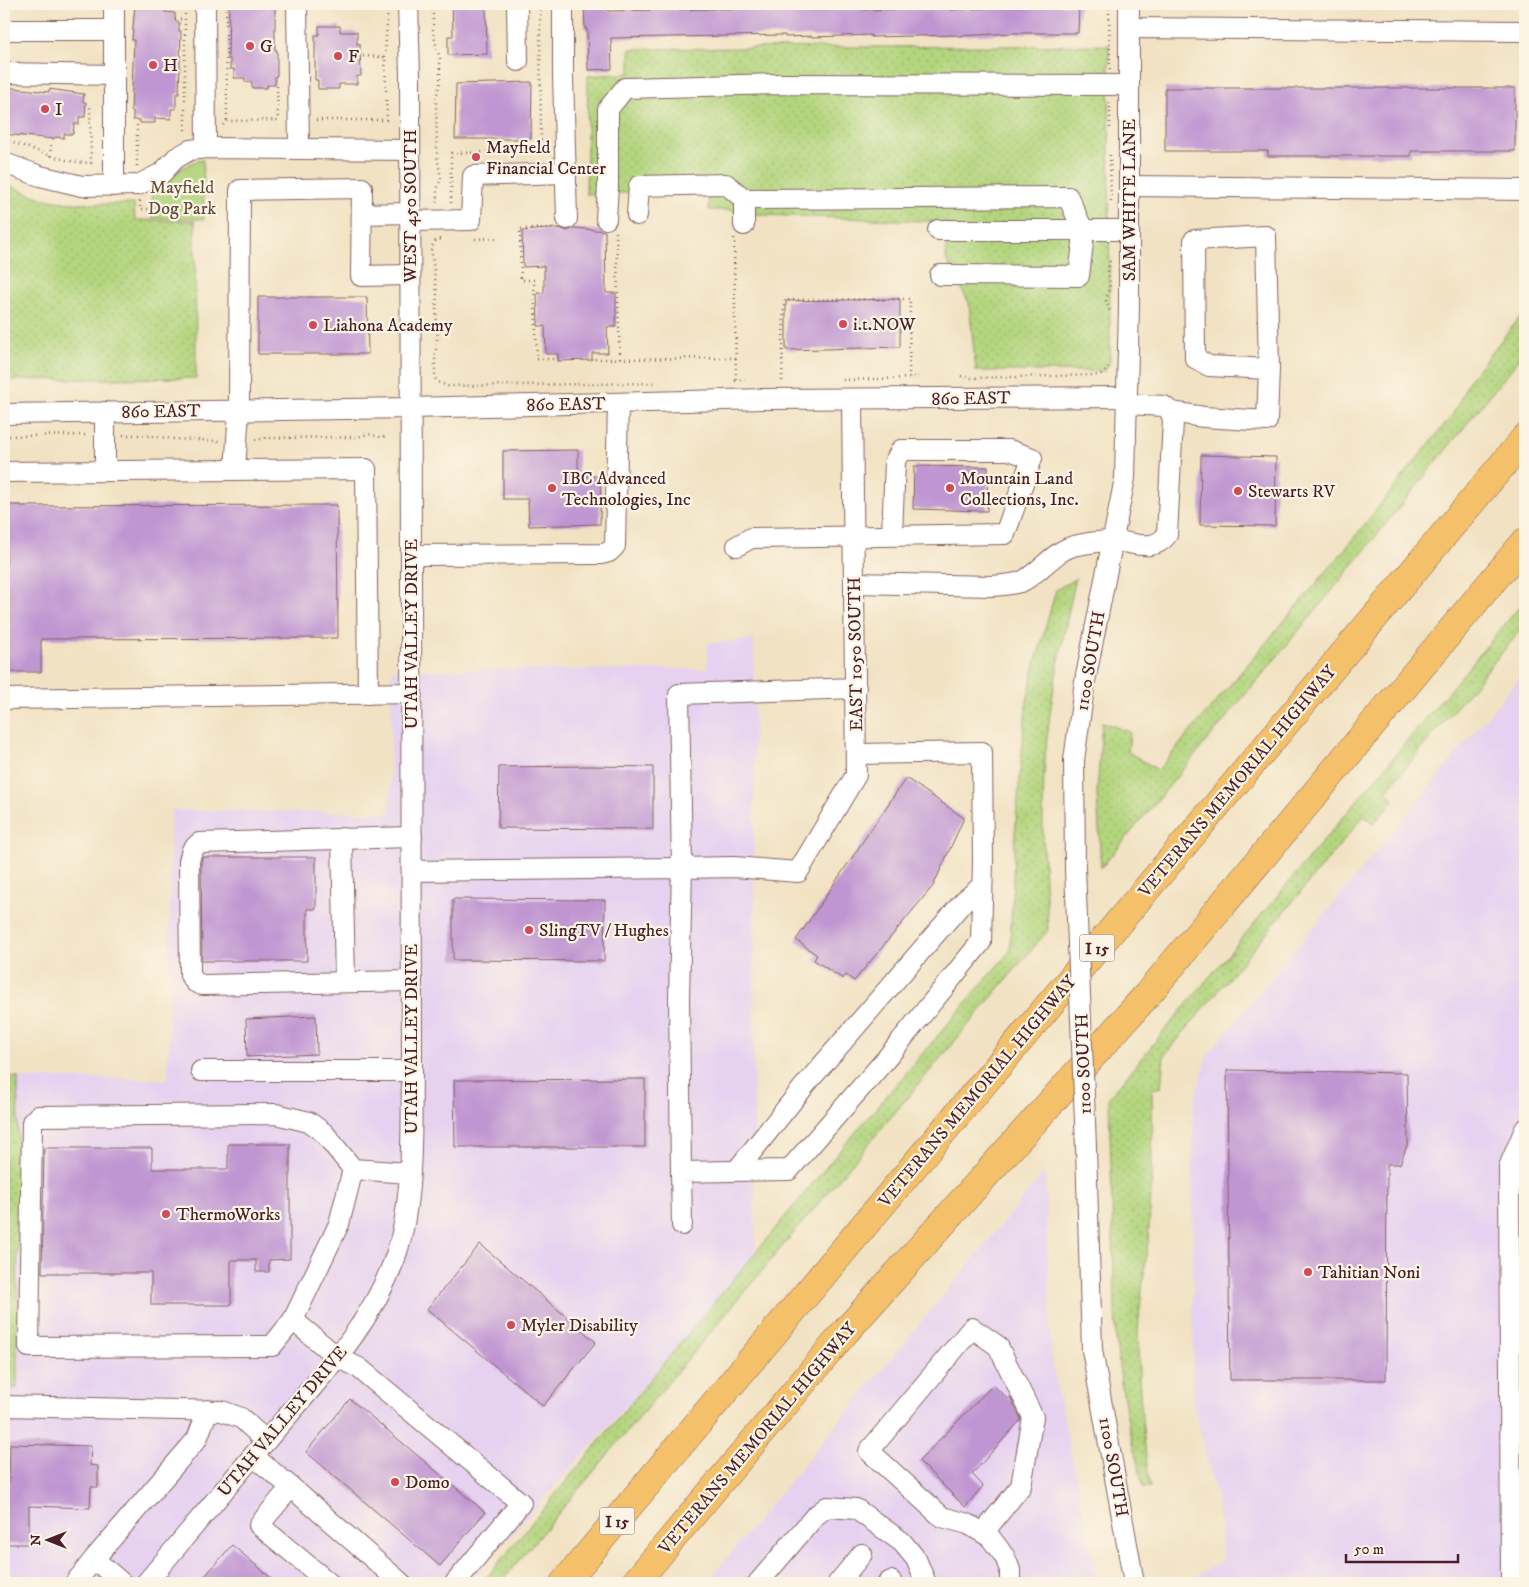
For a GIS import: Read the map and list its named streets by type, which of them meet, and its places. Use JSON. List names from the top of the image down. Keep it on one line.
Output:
{"streets":{"highway":["VETERANS MEMORIAL HIGHWAY","I 15"],"street":["SAM WHITE LANE","WEST 450 SOUTH","860 EAST","UTAH VALLEY DRIVE","EAST 1050 SOUTH","1100 SOUTH"]},"crossings":[["SAM WHITE LANE","860 EAST"],["SAM WHITE LANE","1100 SOUTH"],["WEST 450 SOUTH","860 EAST"],["WEST 450 SOUTH","UTAH VALLEY DRIVE"],["860 EAST","UTAH VALLEY DRIVE"],["860 EAST","EAST 1050 SOUTH"],["860 EAST","1100 SOUTH"]],"parks":["Mayfield Dog Park"],"places":["G","F","H","I","Mayfield Financial Center","i.t.NOW","Liahona Academy","IBC Advanced Technologies, Inc","Mountain Land Collections, Inc.","Stewarts RV","SlingTV / Hughes","ThermoWorks","Tahitian Noni","Myler Disability","Domo"],"scale_bar":"50 m","north":"left"}
